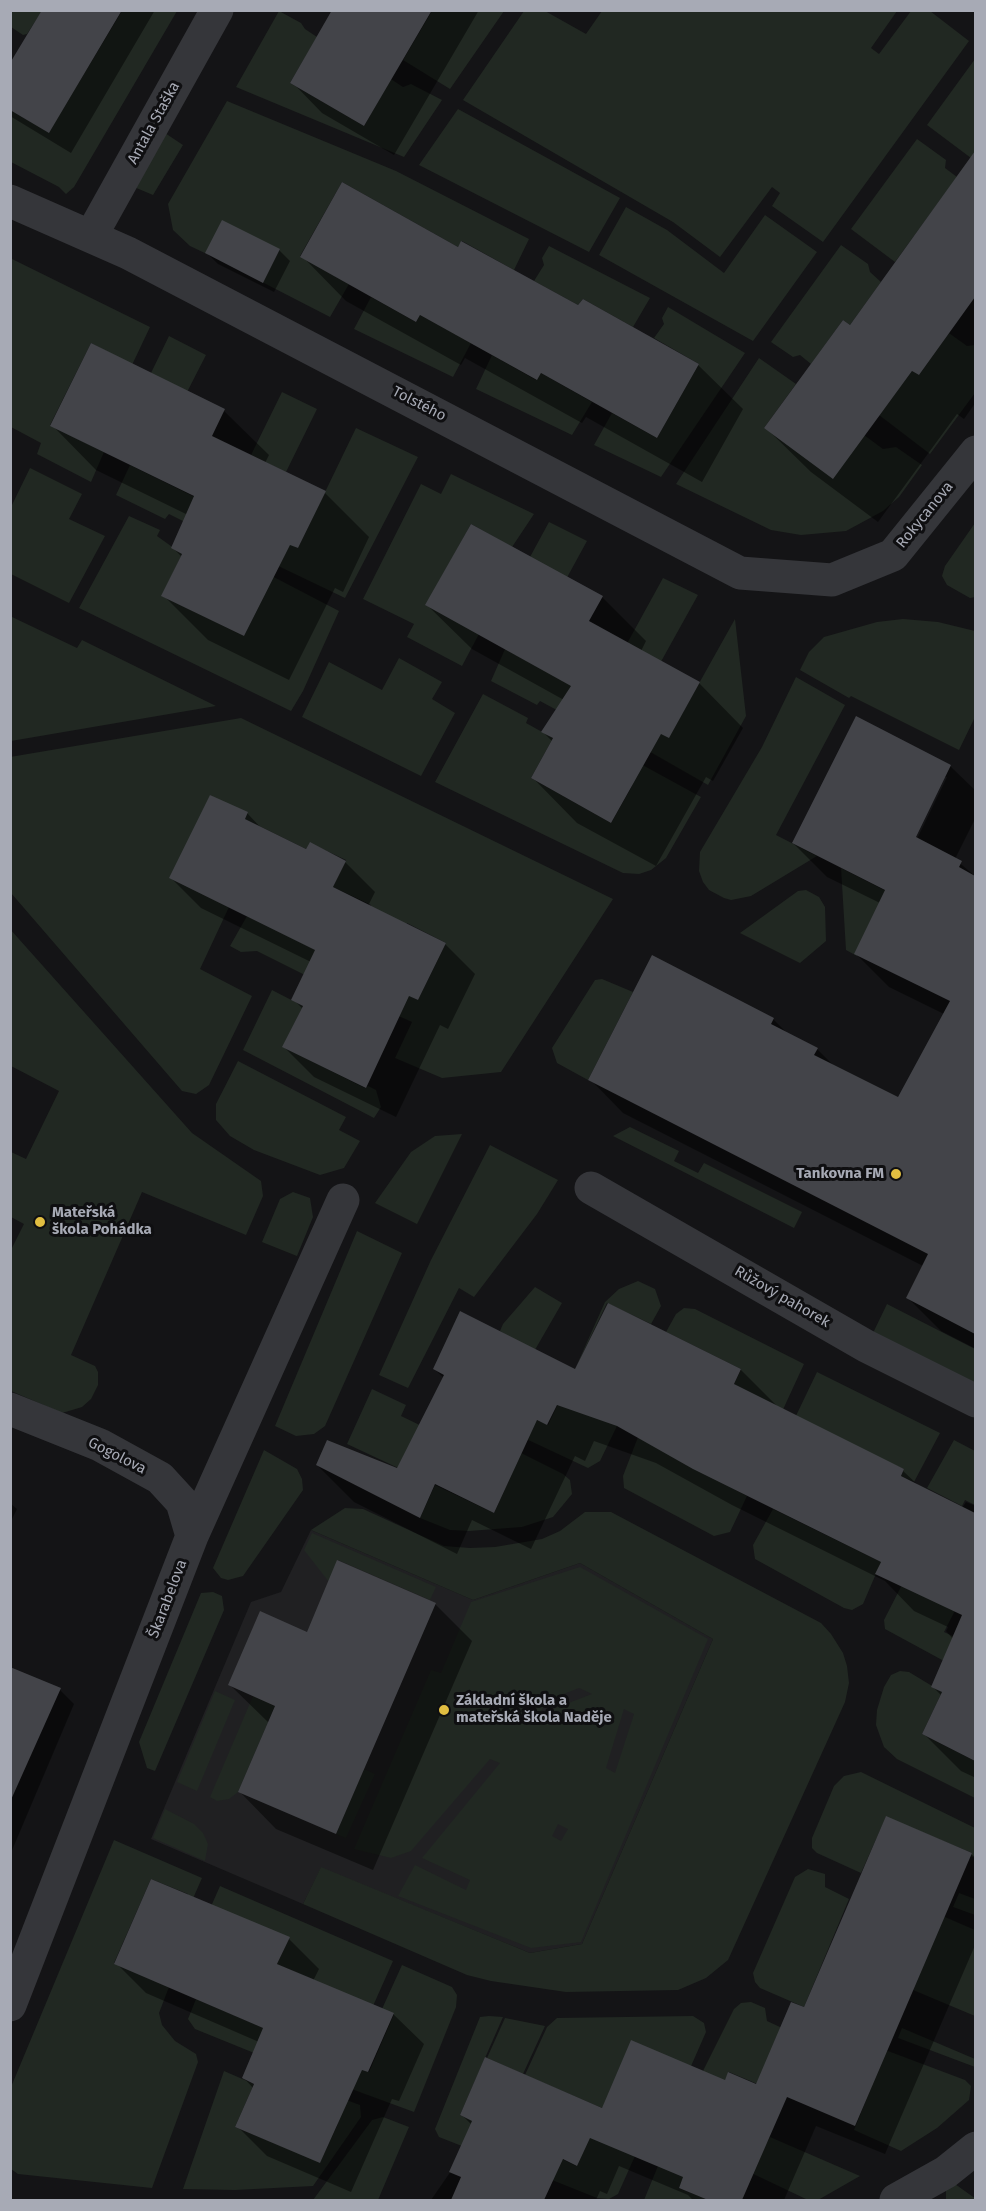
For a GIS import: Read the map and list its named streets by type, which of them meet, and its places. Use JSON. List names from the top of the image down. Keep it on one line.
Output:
{"streets":{"street":["Antala Staška","Tolstého","Rokycanova","Růžový pahorek","Gogolova","Škarabelova"]},"crossings":[["Antala Staška","Tolstého"],["Tolstého","Rokycanova"],["Gogolova","Škarabelova"]],"places":["Tankovna FM","Mateřská škola Pohádka","Základní škola a mateřská škola Naděje"]}
